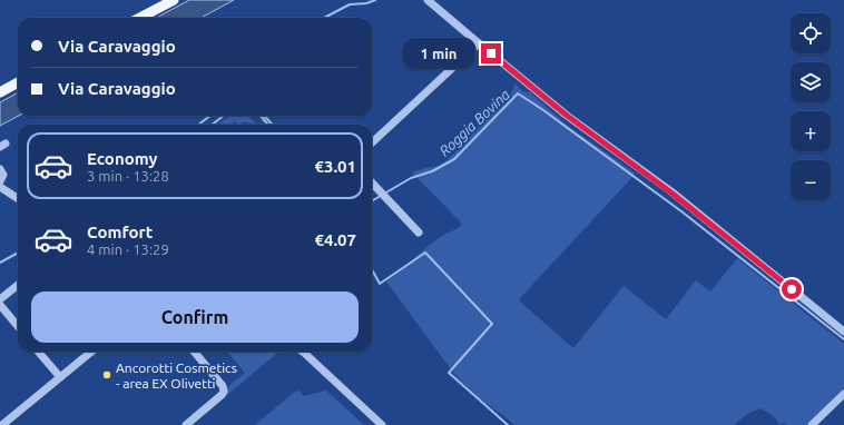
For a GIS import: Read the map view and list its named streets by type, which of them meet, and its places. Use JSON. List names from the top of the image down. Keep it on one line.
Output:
{"water":["Roggia Bovina"],"places":["Ancorotti Cosmetics - area EX Olivetti"],"page":{"map_buttons":["+","−"],"banner":["Via Caravaggio","Via Caravaggio"],"bubble":"1 min","list":[{"name":"Economy","note":"3 min · 13:28","value":"€3.01"},{"name":"Comfort","note":"4 min · 13:29","value":"€4.07"}],"buttons":"Confirm"}}
